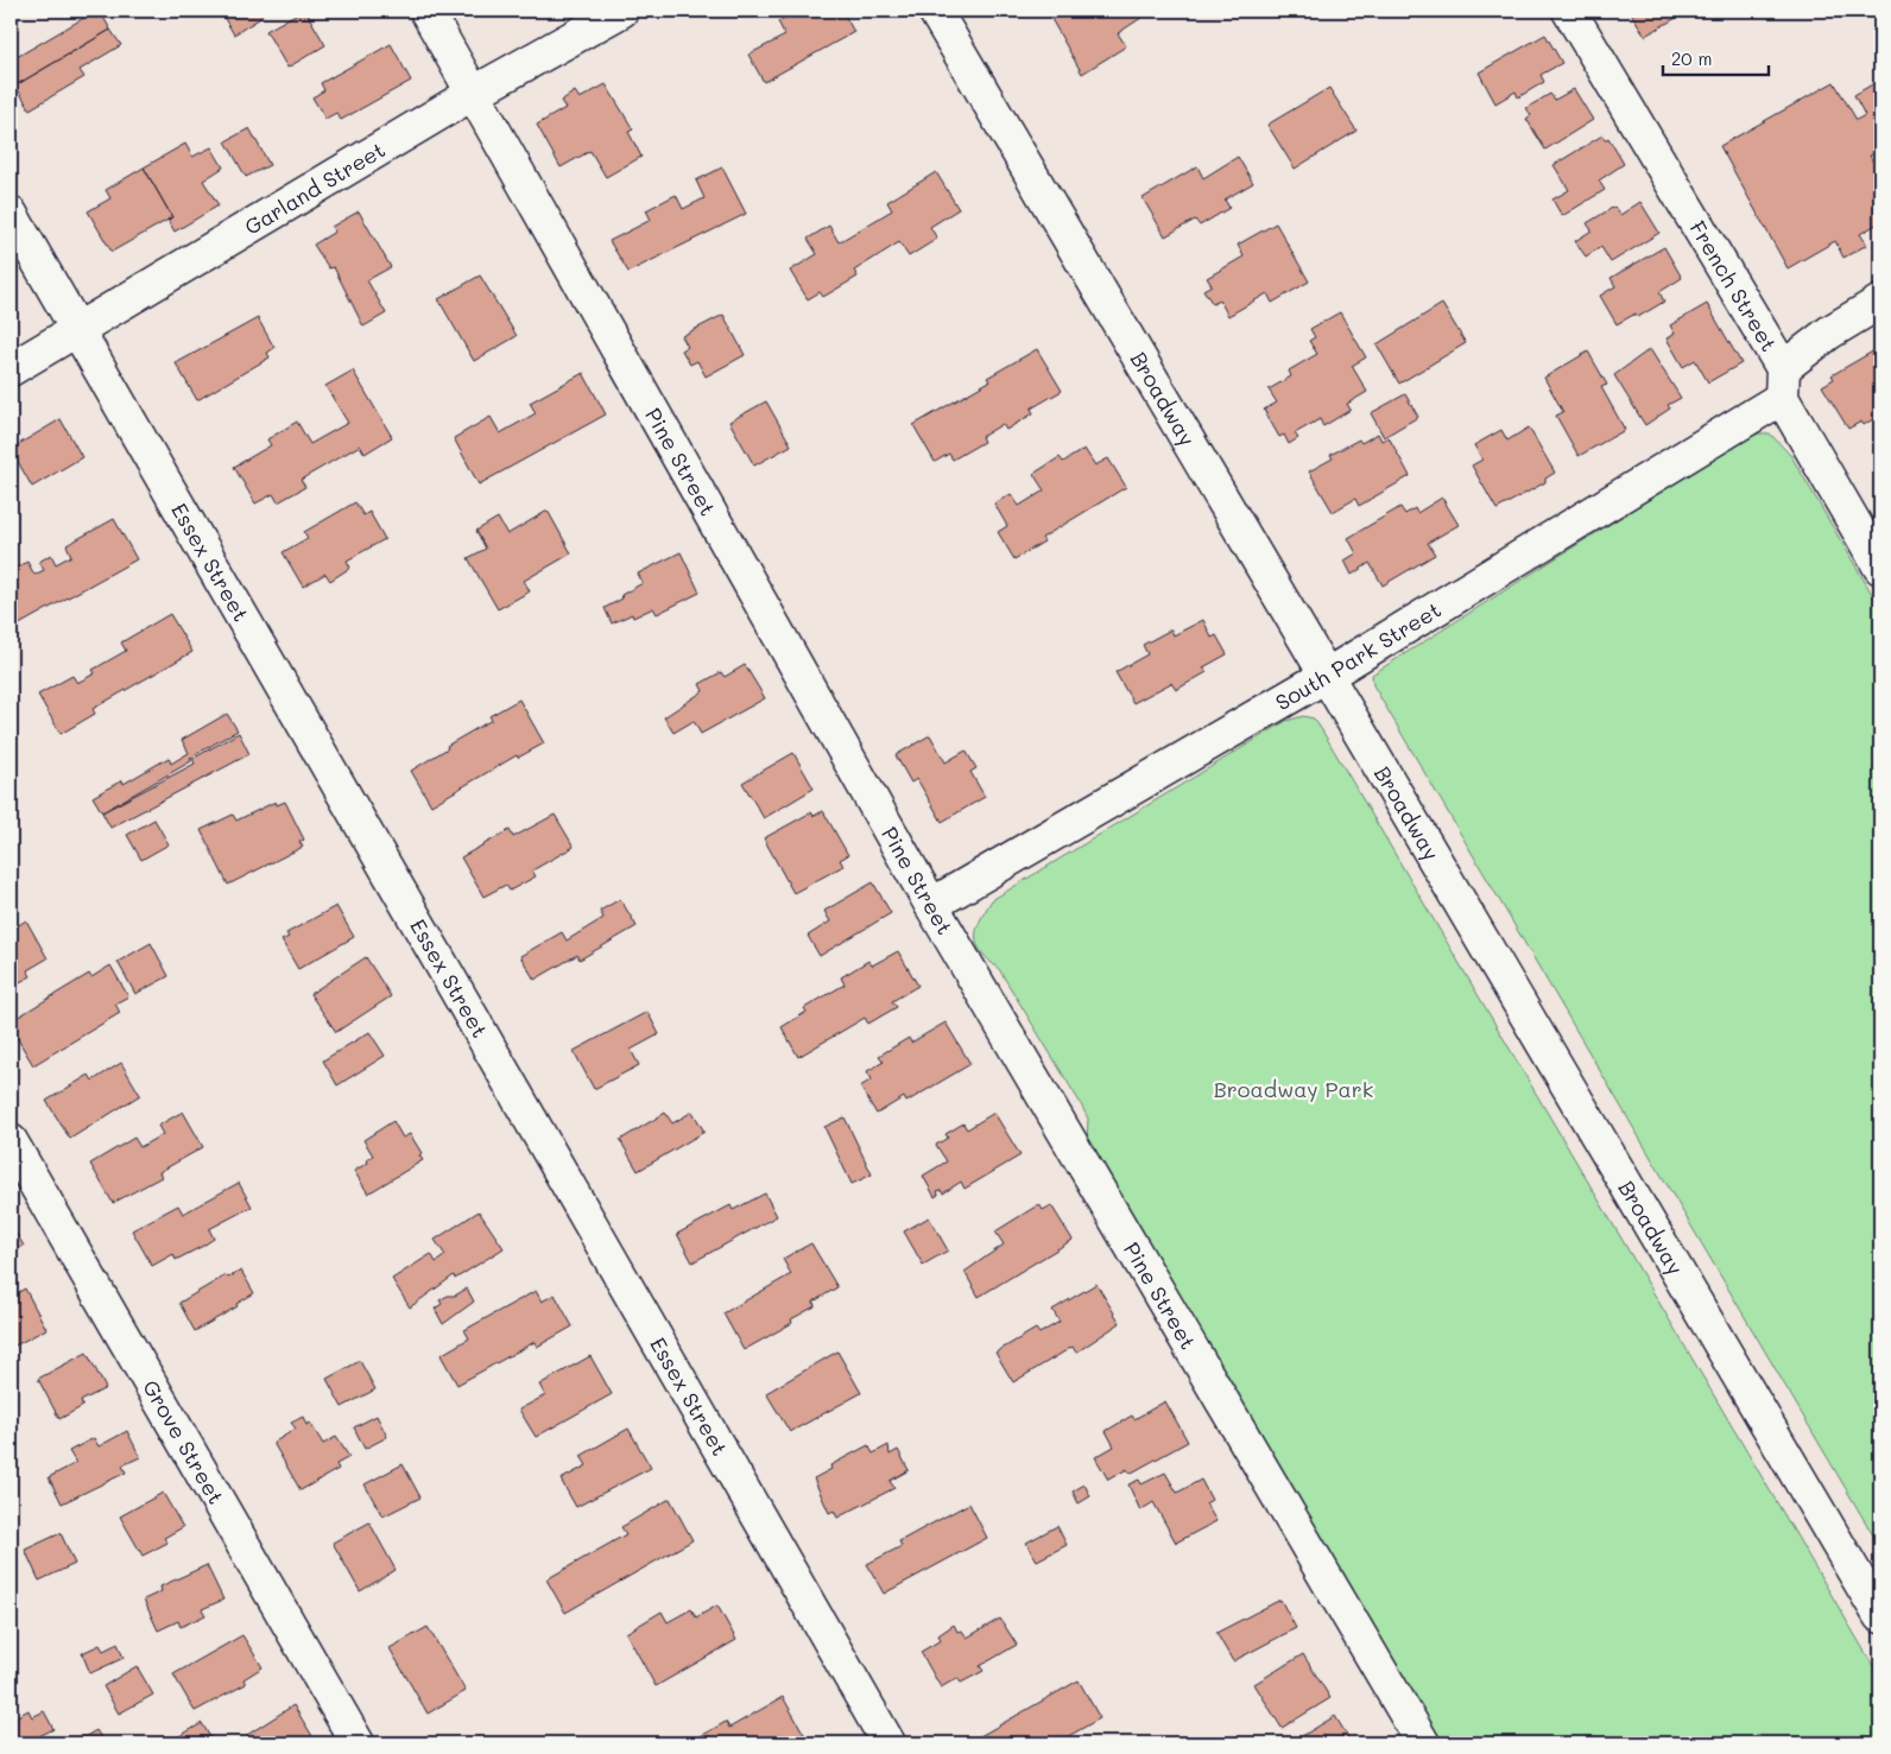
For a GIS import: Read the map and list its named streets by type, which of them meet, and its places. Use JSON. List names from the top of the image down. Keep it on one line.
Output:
{"streets":{"street":["Garland Street","French Street","Broadway","Pine Street","Essex Street","South Park Street","Grove Street"]},"crossings":[["Garland Street","Pine Street"],["Garland Street","Essex Street"],["French Street","South Park Street"],["Broadway","South Park Street"],["Pine Street","South Park Street"]],"parks":["Broadway Park"],"scale_bar":"20 m"}
